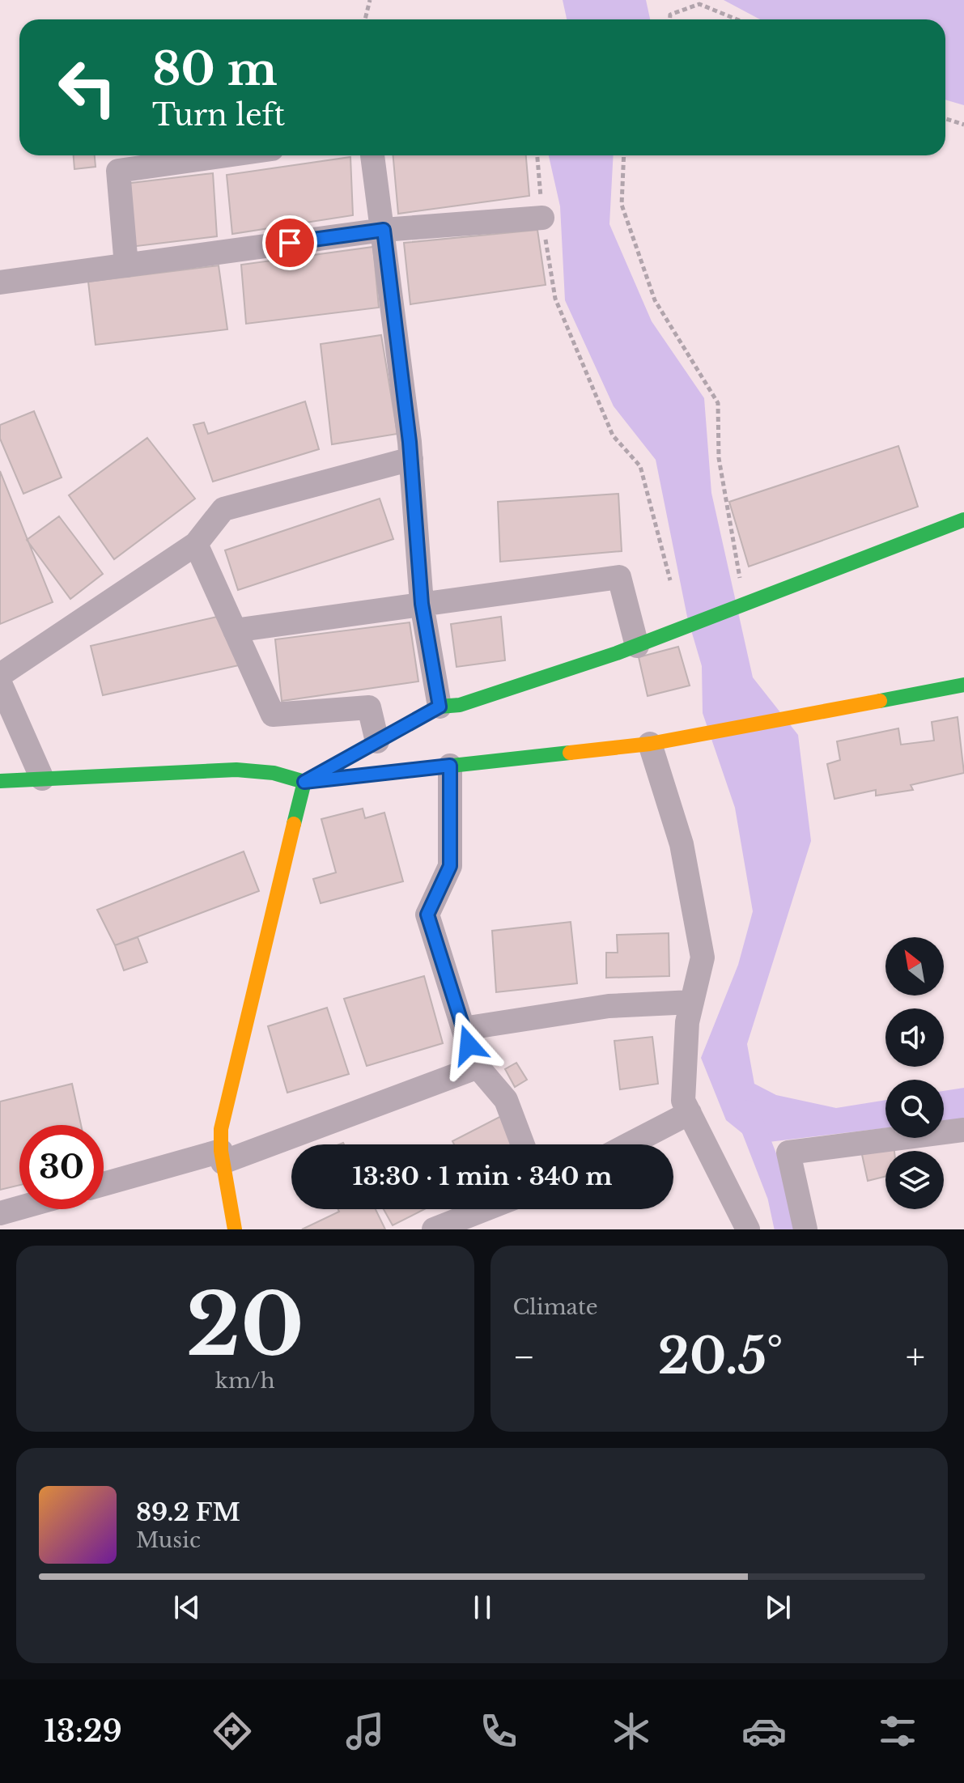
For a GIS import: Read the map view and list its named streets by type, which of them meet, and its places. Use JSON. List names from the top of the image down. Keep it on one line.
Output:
{"north":"top left","page":{"turn":["80 m","Turn left"],"limit":"30","trip":"13:30 · 1 min · 340 m","tile":[["20","km/h"],"Climate"],"heat":["−","20.5°","+"],"song":["89.2 FM","Music"],"tabs":"13:29"}}
